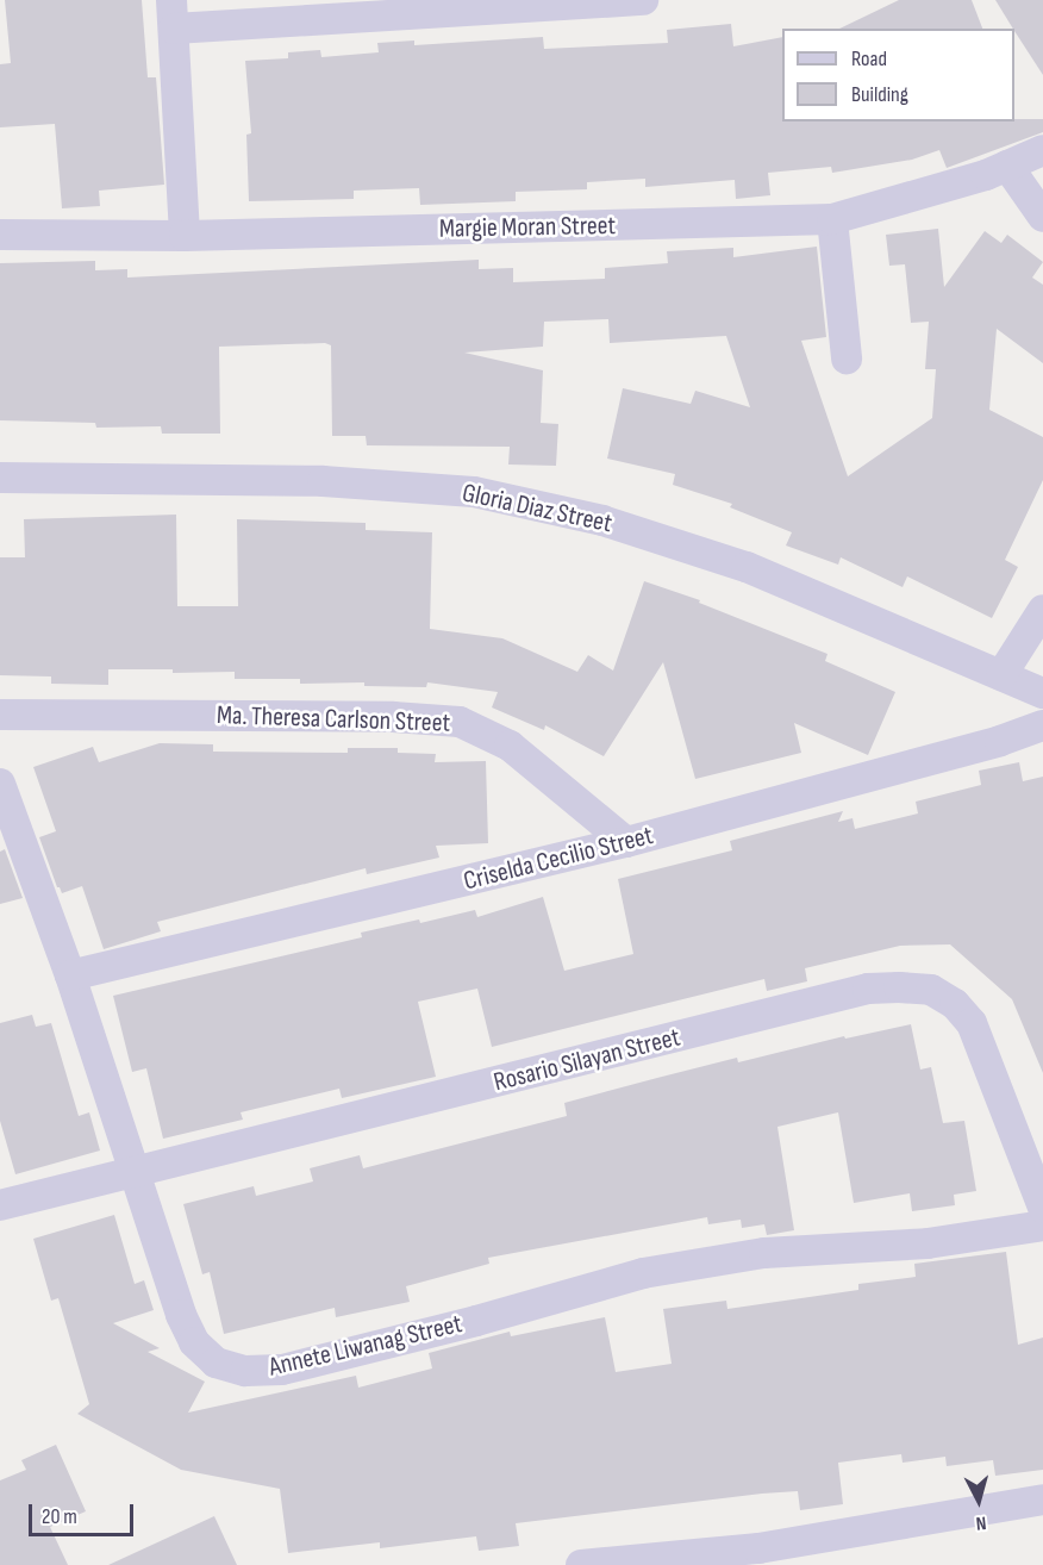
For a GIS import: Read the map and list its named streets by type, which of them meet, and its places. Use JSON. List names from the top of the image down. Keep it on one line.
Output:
{"streets":{"street":["Margie Moran Street","Gloria Diaz Street","Ma. Theresa Carlson Street","Criselda Cecilio Street","Rosario Silayan Street","Annete Liwanag Street"]},"crossings":[["Ma. Theresa Carlson Street","Criselda Cecilio Street"],["Criselda Cecilio Street","Annete Liwanag Street"],["Rosario Silayan Street","Annete Liwanag Street"]],"legend":["Road","Building"],"scale_bar":"20 m","north":"bottom"}
